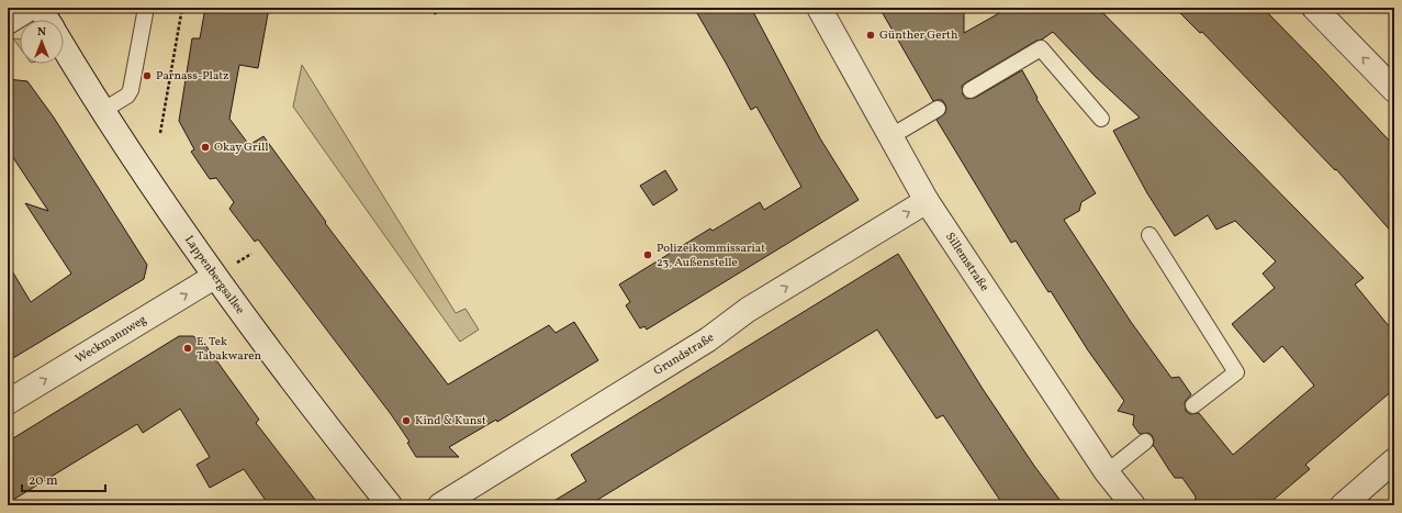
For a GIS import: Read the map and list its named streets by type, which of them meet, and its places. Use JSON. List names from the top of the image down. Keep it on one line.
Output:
{"streets":{"street":["Sillemstraße","Lappenbergsallee","Weckmannweg","Grundstraße"]},"crossings":[["Sillemstraße","Grundstraße"],["Lappenbergsallee","Weckmannweg"]],"one_way":["Weckmannweg","Grundstraße"],"places":["Günther Gerth","Parnass-Platz","Okay Grill","Polizeikommissariat 23, Außenstelle","E. Tek Tabakwaren","Kind & Kunst"],"scale_bar":"20 m","north":"top"}
